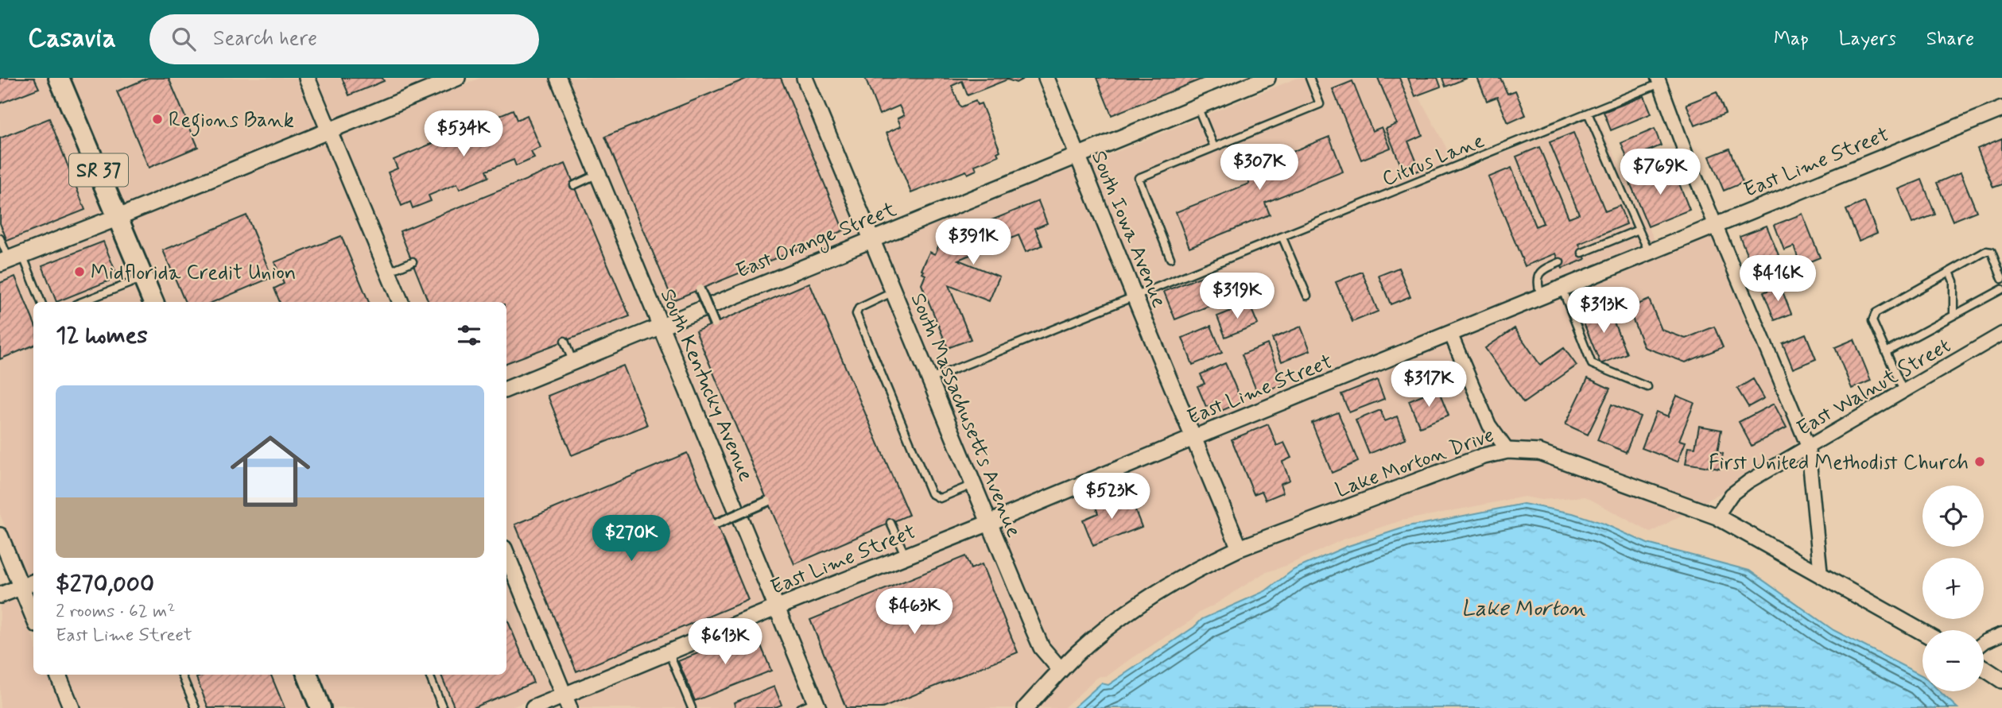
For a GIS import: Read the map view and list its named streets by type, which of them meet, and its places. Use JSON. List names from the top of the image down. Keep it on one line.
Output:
{"streets":{"main road":["SR 37"],"street":["East Lime Street","South Iowa Avenue","East Orange Street","South Kentucky Avenue","East Walnut Street","South Massachusetts Avenue","Lake Morton Drive"],"lane":["Citrus Lane"]},"crossings":[["Citrus Lane","South Iowa Avenue"],["Citrus Lane","South Massachusetts Avenue"],["East Lime Street","South Iowa Avenue"],["East Lime Street","South Kentucky Avenue"],["East Lime Street","South Massachusetts Avenue"],["South Iowa Avenue","East Orange Street"],["South Iowa Avenue","Lake Morton Drive"],["East Orange Street","South Kentucky Avenue"],["East Orange Street","South Massachusetts Avenue"],["East Walnut Street","Lake Morton Drive"],["South Massachusetts Avenue","Lake Morton Drive"]],"water":["Lake Morton"],"places":["Regions Bank","Midflorida Credit Union","First United Methodist Church"],"page":{"header":"Casavia","search":"Search here","nav":["Map","Layers","Share"],"price":["$534K","$307K","$769K","$391K","$416K","$319K","$313K","$317K","$523K","$270K","$463K","$613K"],"heading":"12 homes","list":[{"name":"$270,000","note":"2 rooms · 62 m² · East Lime Street"}],"map_buttons":["+","−"]}}
